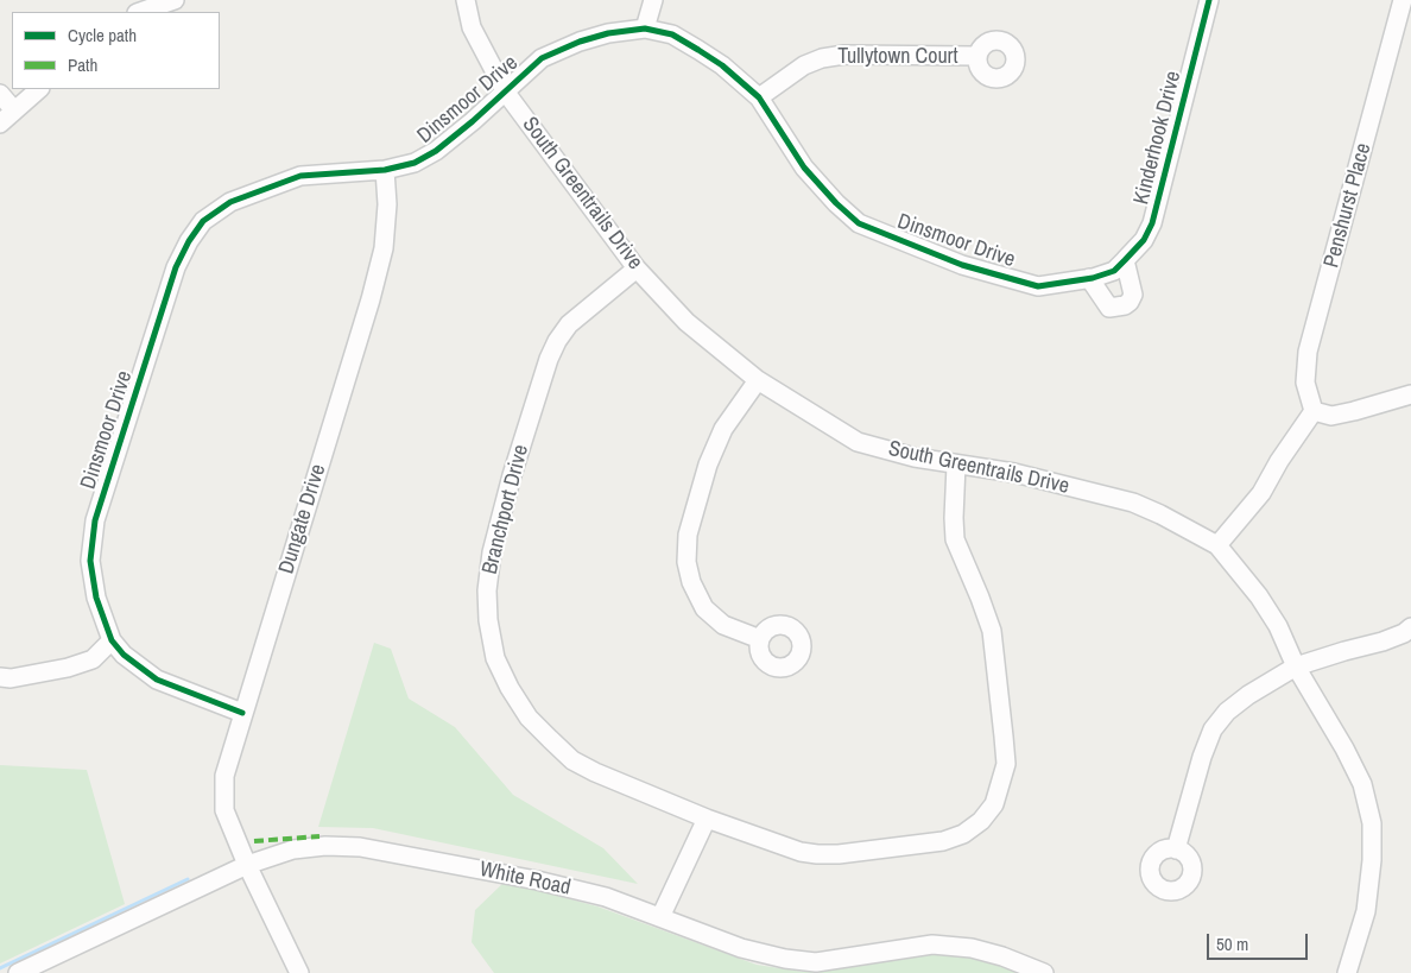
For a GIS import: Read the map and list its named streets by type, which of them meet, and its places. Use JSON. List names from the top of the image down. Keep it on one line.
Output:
{"streets":{"street":["Tullytown Court","Dinsmoor Drive","Kinderhook Drive","South Greentrails Drive","Penshurst Place","Branchport Drive","Dungate Drive","White Road"]},"crossings":[["Tullytown Court","Dinsmoor Drive"],["Dinsmoor Drive","Kinderhook Drive"],["Dinsmoor Drive","South Greentrails Drive"],["Dinsmoor Drive","Dungate Drive"],["South Greentrails Drive","Branchport Drive"],["Dungate Drive","White Road"]],"legend":["Cycle path","Path"],"scale_bar":"50 m"}
